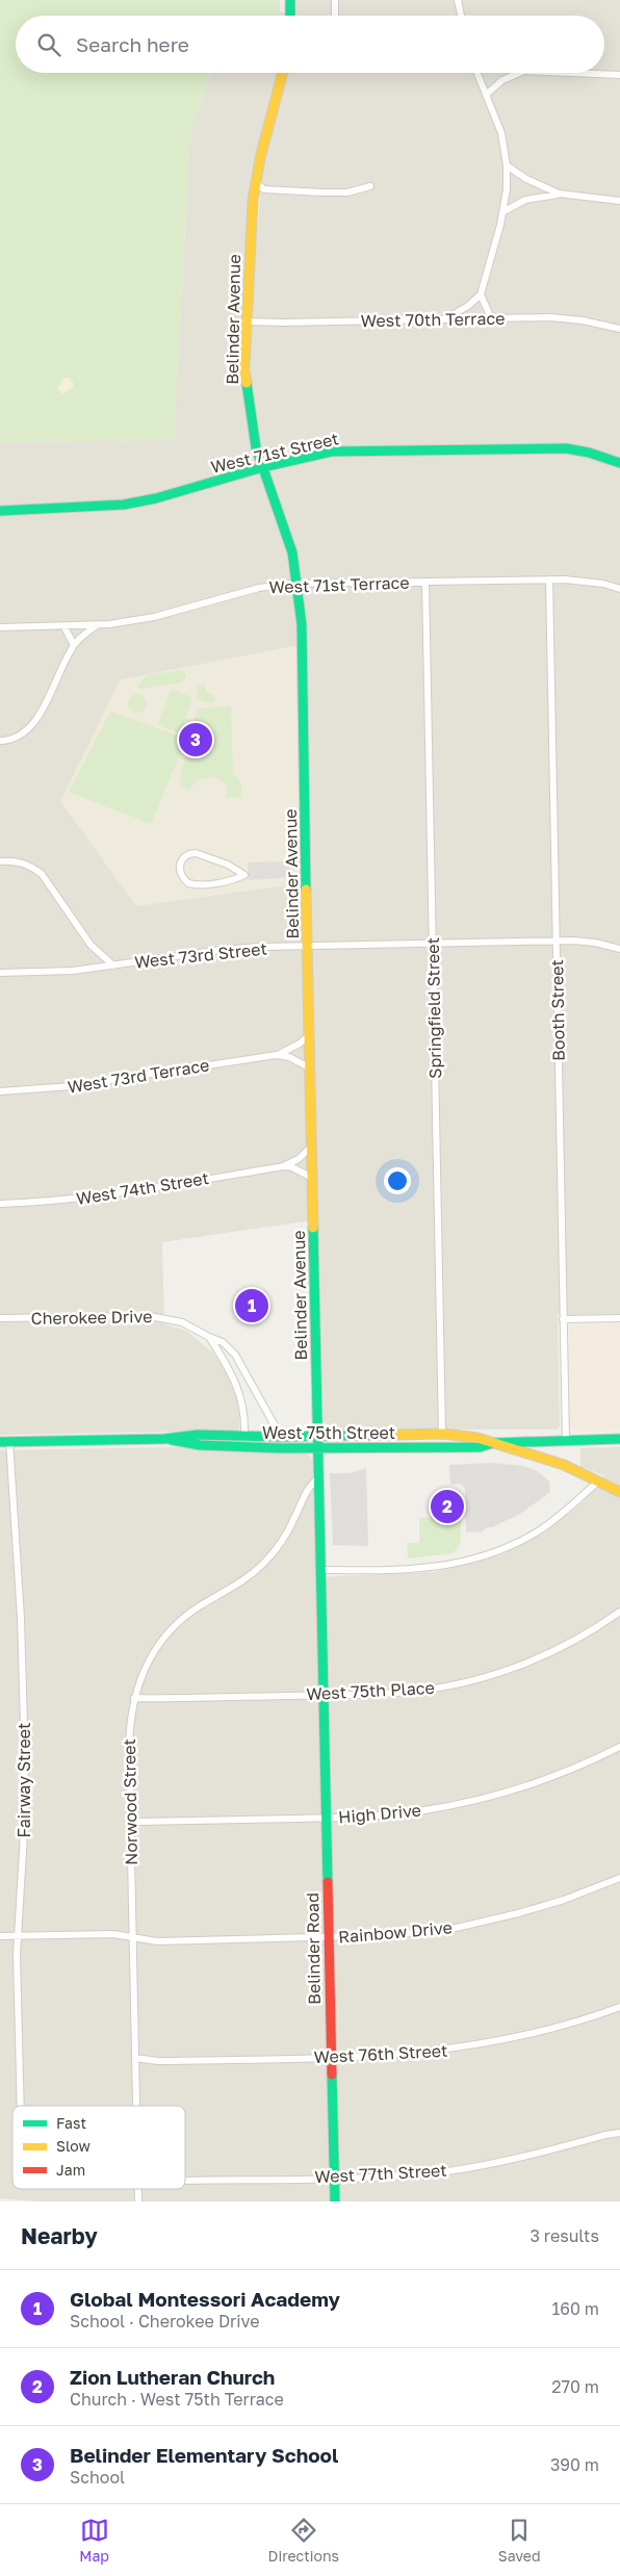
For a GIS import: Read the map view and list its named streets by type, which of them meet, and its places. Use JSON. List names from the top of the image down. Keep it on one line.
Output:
{"streets":{"street":["Belinder Avenue","West 70th Terrace","West 71st Street","West 71st Terrace","West 73rd Street","Springfield Street","Booth Street","West 73rd Terrace","West 74th Street","Cherokee Drive","West 75th Street","West 75th Place","Fairway Street","Norwood Street","High Drive","Rainbow Drive","Belinder Road","West 76th Street","West 77th Street"]},"crossings":[["Belinder Avenue","West 70th Terrace"],["Belinder Avenue","West 71st Street"],["Belinder Avenue","West 71st Terrace"],["Belinder Avenue","West 73rd Street"],["Belinder Avenue","West 73rd Terrace"],["Belinder Avenue","West 74th Street"],["Belinder Avenue","West 75th Street"],["Belinder Avenue","West 75th Place"],["Belinder Avenue","Norwood Street"],["Belinder Avenue","Belinder Road"],["West 71st Terrace","Springfield Street"],["West 71st Terrace","Booth Street"],["West 73rd Street","Springfield Street"],["West 73rd Street","Booth Street"],["Springfield Street","West 75th Street"],["Booth Street","West 75th Street"],["Cherokee Drive","West 75th Street"],["West 75th Street","Fairway Street"],["West 75th Place","Norwood Street"],["West 75th Place","Belinder Road"],["Norwood Street","High Drive"],["Norwood Street","Rainbow Drive"],["Norwood Street","West 76th Street"],["High Drive","Belinder Road"],["Rainbow Drive","Belinder Road"],["Belinder Road","West 76th Street"],["Belinder Road","West 77th Street"]],"legend":["Fast","Slow","Jam"],"page":{"search":"Search here","pins":["3","1","2"],"heading":["Nearby","3 results"],"list":[{"mark":"1","name":"Global Montessori Academy","note":"School · Cherokee Drive","value":"160 m"},{"mark":"2","name":"Zion Lutheran Church","note":"Church · West 75th Terrace","value":"270 m"},{"mark":"3","name":"Belinder Elementary School","note":"School","value":"390 m"}],"nav":["Map","Directions","Saved"]}}
